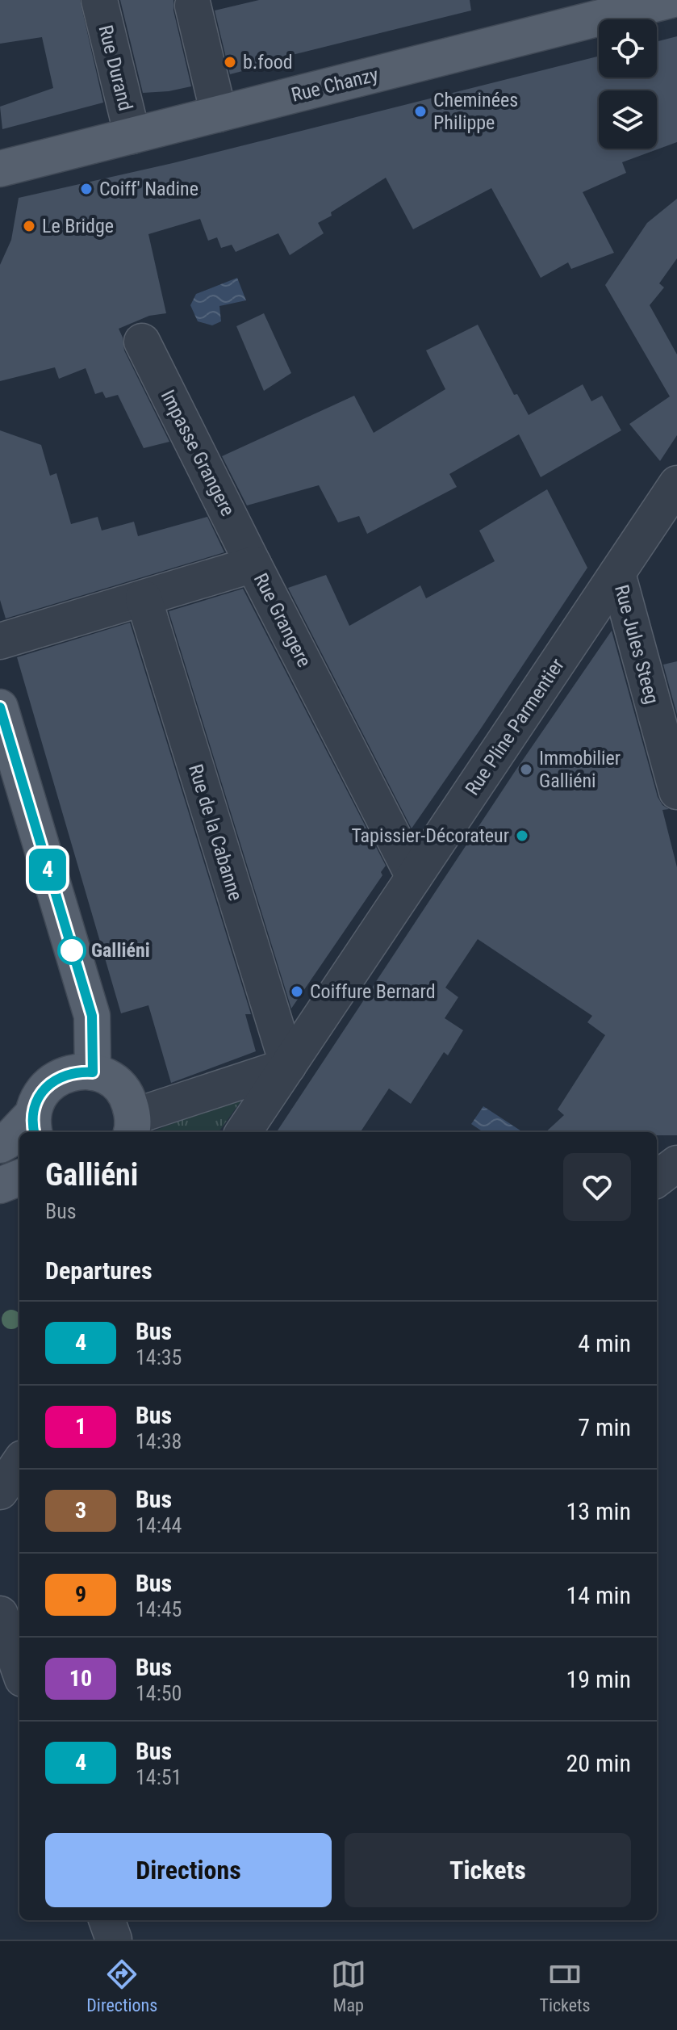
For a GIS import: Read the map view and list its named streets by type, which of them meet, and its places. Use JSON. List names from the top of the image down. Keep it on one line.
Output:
{"streets":{"main road":["Rue Chanzy"],"street":["Rue Durand","Impasse Grangere","Rue Grangere","Rue Jules Steeg","Rue Pline Parmentier","Rue de la Cabanne"]},"crossings":[["Rue Durand","Rue Chanzy"],["Impasse Grangere","Rue Grangere"],["Rue Grangere","Rue Pline Parmentier"],["Rue Grangere","Rue de la Cabanne"],["Rue Jules Steeg","Rue Pline Parmentier"],["Rue Pline Parmentier","Rue de la Cabanne"]],"places":["b.food","Cheminées Philippe","Coiff' Nadine","Le Bridge","Immobilier Galliéni","Tapissier-Décorateur","Galliéni","Coiffure Bernard"],"lines":["bus line 4"],"page":{"on_map":"4","heading":[["Galliéni","Bus"],"Departures"],"list":[{"mark":"4","name":"Bus","note":"14:35","value":"4 min"},{"mark":"1","name":"Bus","note":"14:38","value":"7 min"},{"mark":"3","name":"Bus","note":"14:44","value":"13 min"},{"mark":"9","name":"Bus","note":"14:45","value":"14 min"},{"mark":"10","name":"Bus","note":"14:50","value":"19 min"},{"mark":"4","name":"Bus","note":"14:51","value":"20 min"}],"buttons":["Directions","Tickets"],"tabs":["Directions","Map","Tickets"]}}
